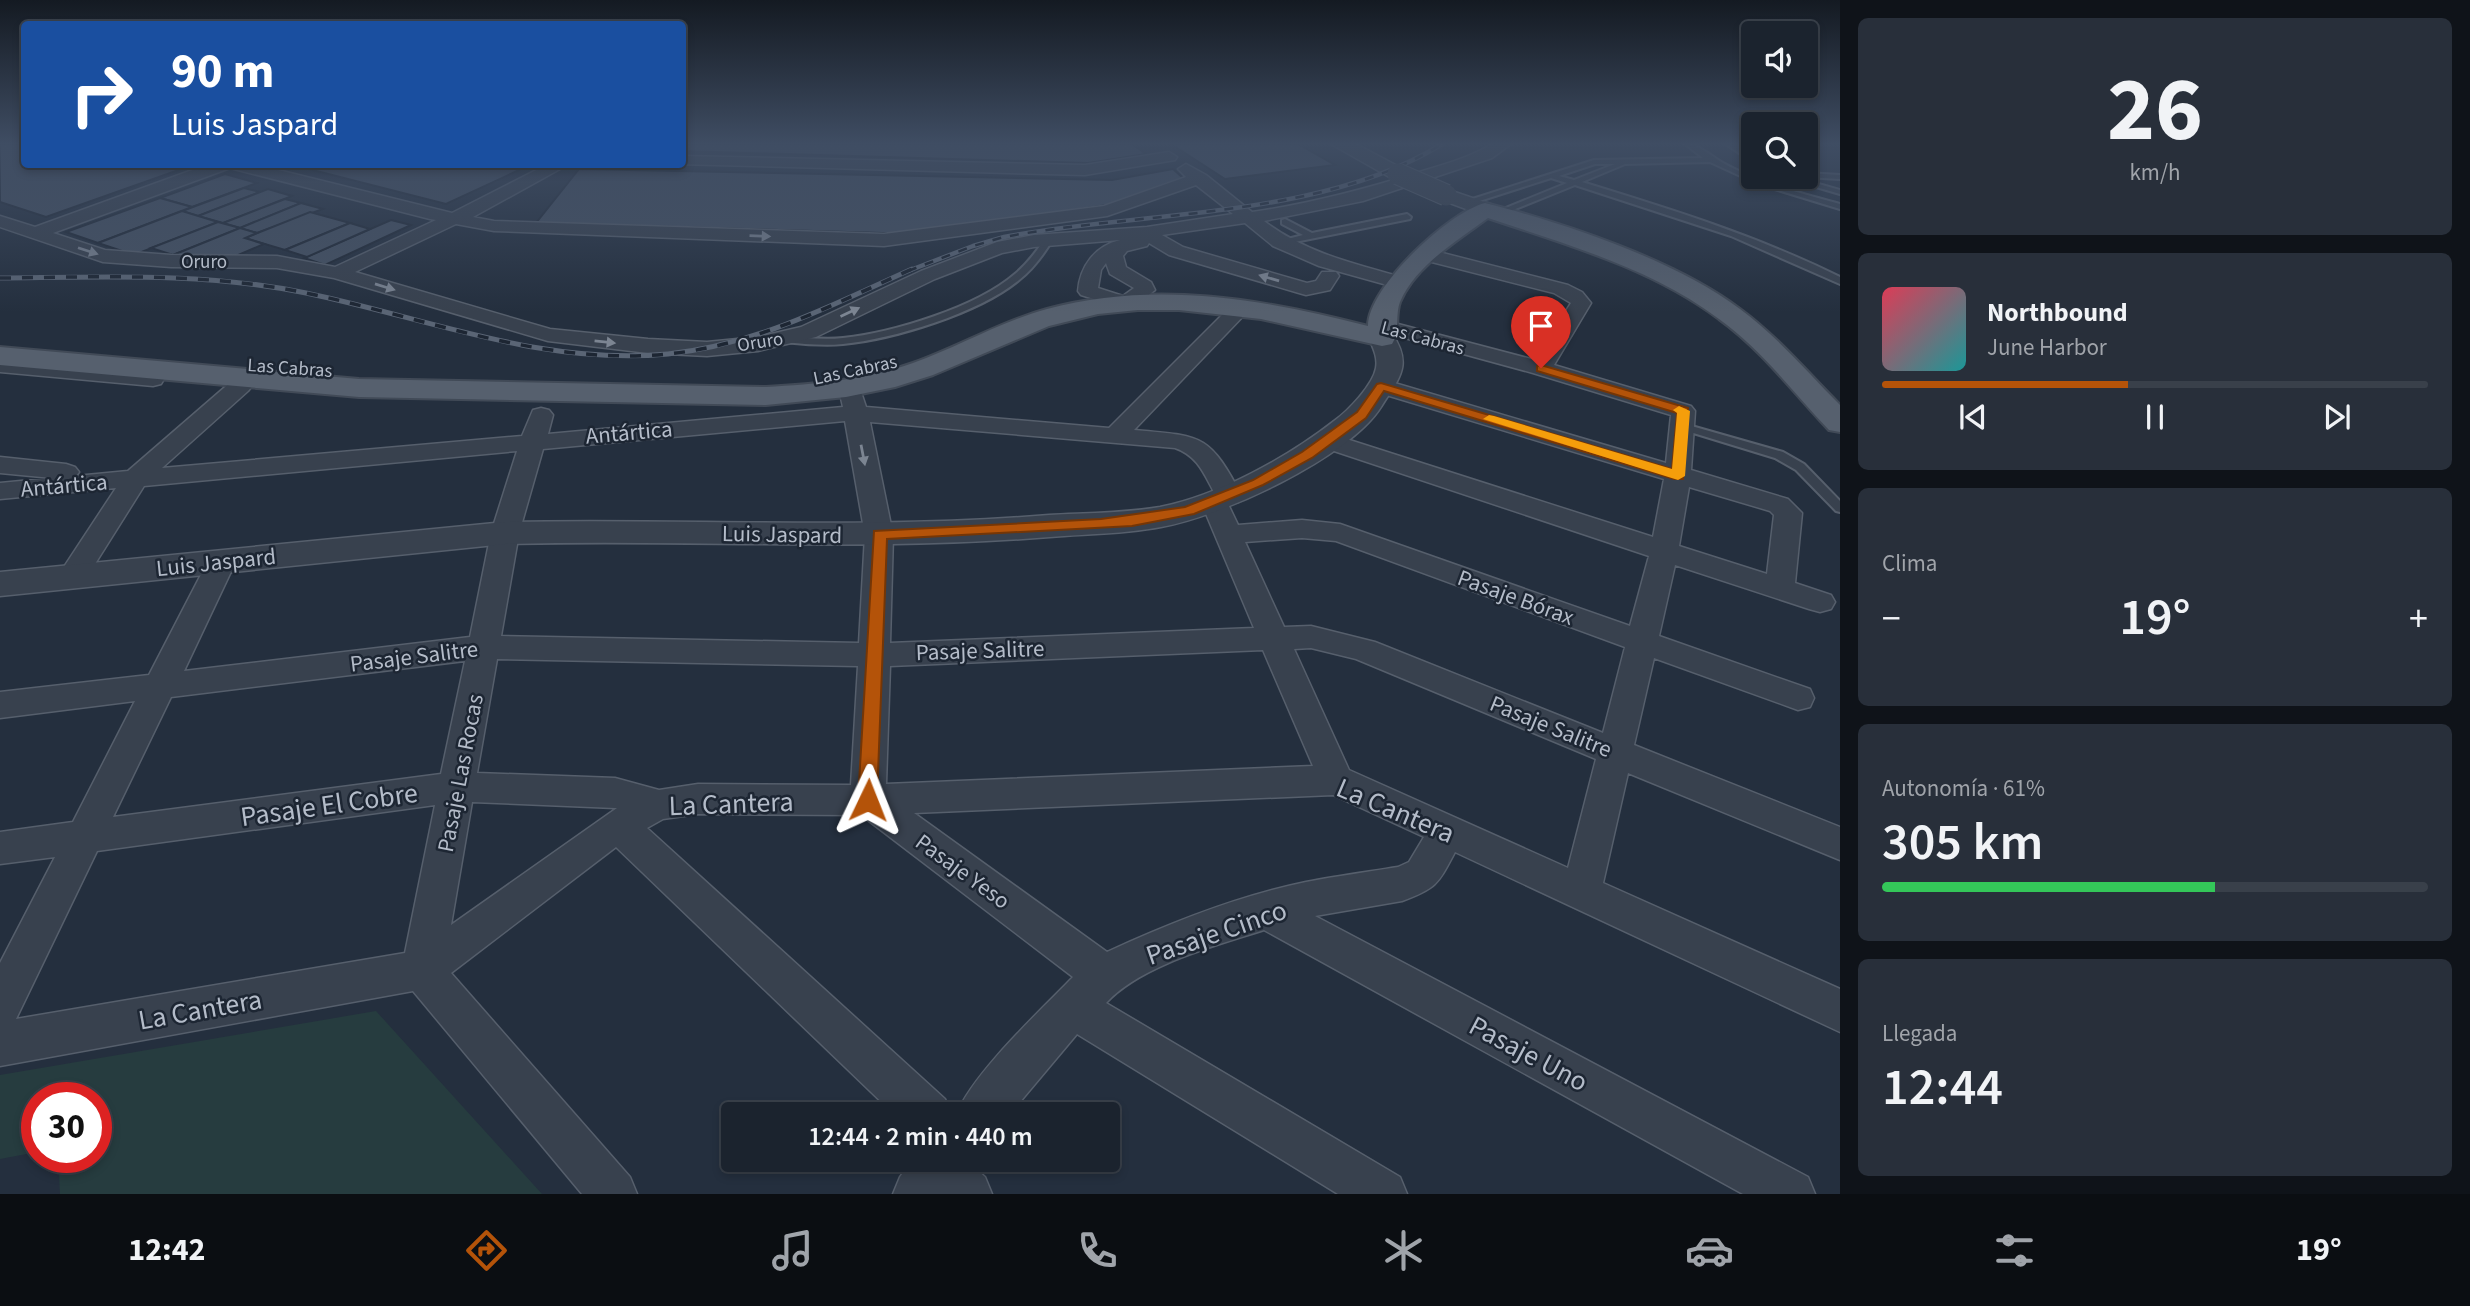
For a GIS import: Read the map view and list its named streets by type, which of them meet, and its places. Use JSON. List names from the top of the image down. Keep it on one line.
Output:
{"streets":{"main road":["Las Cabras"],"street":["Oruro","Antártica","Luis Jaspard","Pasaje Bórax","Pasaje Salitre","Pasaje Las Rocas","La Cantera","Pasaje El Cobre","Pasaje Yeso","Pasaje Cinco","Pasaje Uno"]},"crossings":[["Las Cabras","Antártica"],["Las Cabras","Luis Jaspard"],["Antártica","Luis Jaspard"],["Antártica","Pasaje Las Rocas"],["Luis Jaspard","Pasaje Las Rocas"],["Pasaje Salitre","Pasaje Las Rocas"],["Pasaje Las Rocas","La Cantera"],["Pasaje Las Rocas","Pasaje El Cobre"],["La Cantera","Pasaje El Cobre"],["La Cantera","Pasaje Yeso"],["La Cantera","Pasaje Cinco"],["Pasaje Yeso","Pasaje Cinco"],["Pasaje Cinco","Pasaje Uno"]],"page":{"tile":[["26","km/h"],"Clima",["Autonomía · 61%","305 km"],["Llegada","12:44"]],"turn":["90 m","Luis Jaspard"],"song":["Northbound","June Harbor"],"heat":["−","19°","+"],"limit":"30","trip":"12:44 · 2 min · 440 m","tabs":["12:42","19°"]}}
